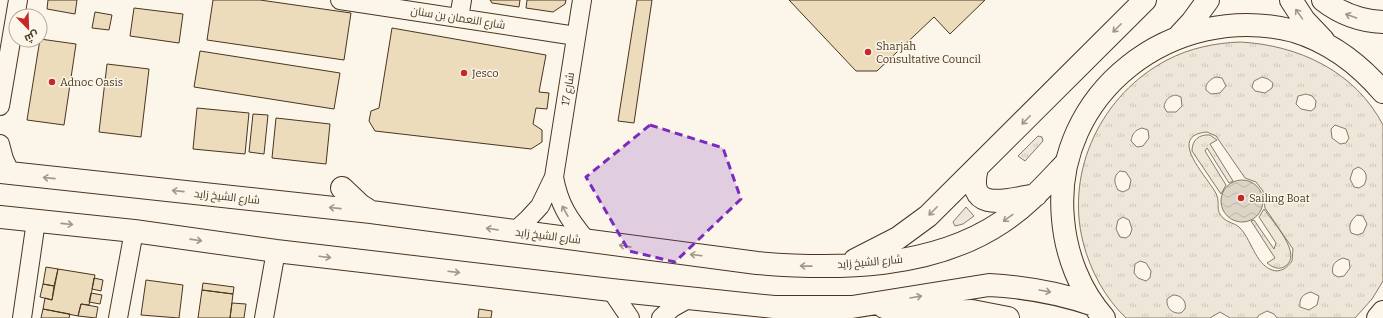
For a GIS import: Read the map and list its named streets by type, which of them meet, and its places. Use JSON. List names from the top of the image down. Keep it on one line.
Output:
{"streets":{"main road":["شارع الشيخ زايد"],"street":["شارع النعمان بن سنان","شارع 17"]},"crossings":[["شارع النعمان بن سنان","شارع 17"],["شارع 17","شارع الشيخ زايد"]],"places":["Sharjah Consultative Council","Jesco","Adnoc Oasis","Sailing Boat"],"north":"bottom right"}
